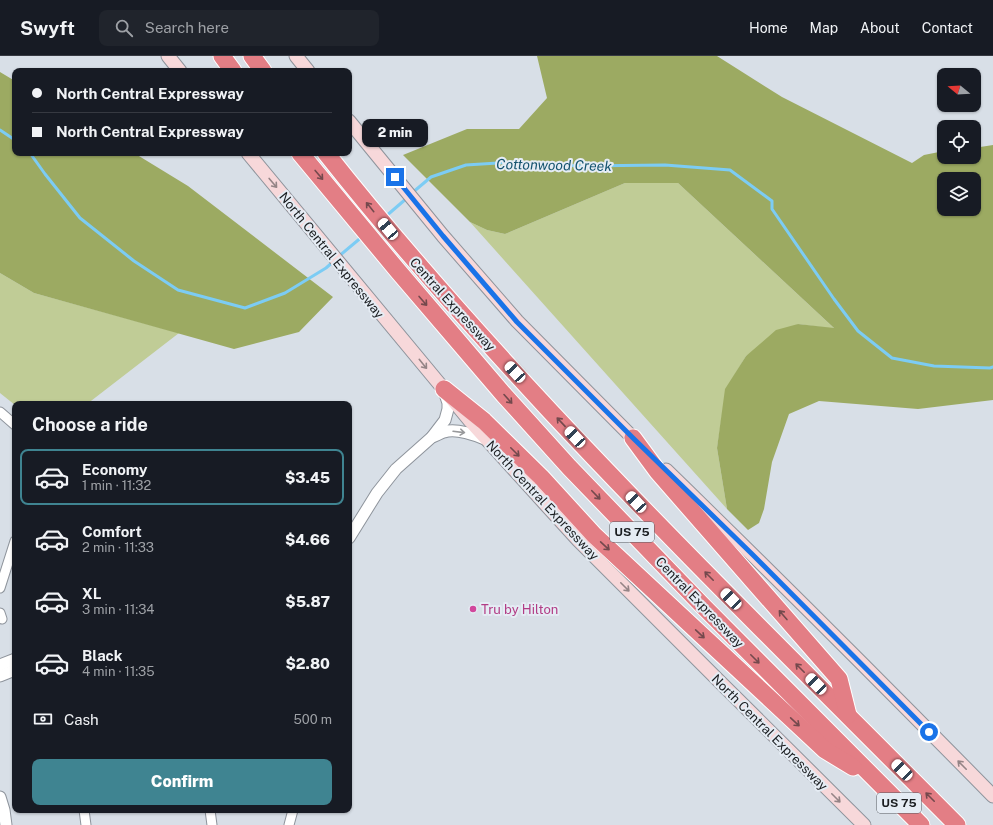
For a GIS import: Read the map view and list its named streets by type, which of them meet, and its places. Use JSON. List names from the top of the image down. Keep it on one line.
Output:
{"streets":{"highway":["Central Expressway","US 75"],"main road":["North Central Expressway"]},"water":["Cottonwood Creek"],"places":["Tru by Hilton"],"north":"left","page":{"header":"Swyft","search":"Search here","nav":["Home","Map","About","Contact"],"banner":["North Central Expressway","North Central Expressway"],"bubble":"2 min","heading":"Choose a ride","list":[{"name":"Economy","note":"1 min · 11:32","value":"$3.45"},{"name":"Comfort","note":"2 min · 11:33","value":"$4.66"},{"name":"XL","note":"3 min · 11:34","value":"$5.87"},{"name":"Black","note":"4 min · 11:35","value":"$2.80"}],"pay":["Cash","500 m"],"buttons":"Confirm"}}
